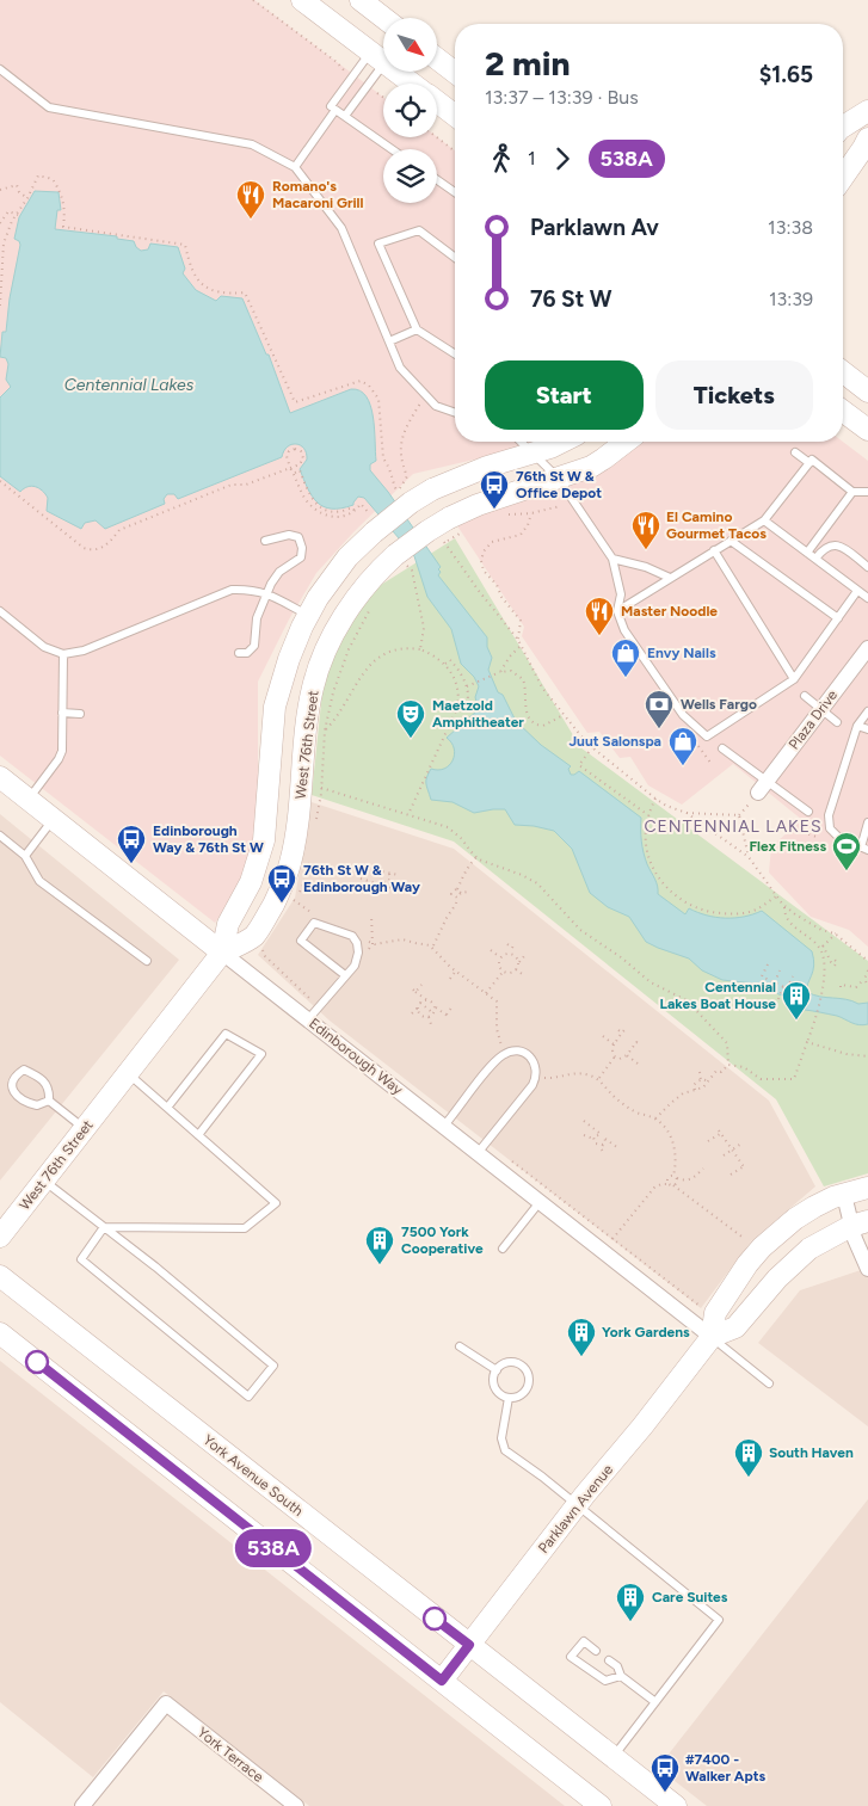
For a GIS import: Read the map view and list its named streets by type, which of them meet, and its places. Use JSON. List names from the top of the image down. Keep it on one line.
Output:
{"streets":{"street":["Plaza Drive","West 76th Street","Edinborough Way","York Avenue South","Parklawn Avenue","York Terrace"]},"crossings":[["West 76th Street","Edinborough Way"],["Edinborough Way","Parklawn Avenue"],["York Avenue South","Parklawn Avenue"]],"districts":["CENTENNIAL LAKES"],"water":["Centennial Lakes"],"places":{"restaurant":["Romano's Macaroni Grill","El Camino Gourmet Tacos","Master Noodle"],"bus stop":["76th St W & Office Depot","Edinborough Way & 76th St W","76th St W & Edinborough Way","#7400 - Walker Apts"],"shop":["Envy Nails","Juut Salonspa"],"bank":["Wells Fargo"],"theatre":["Maetzold Amphitheater"],"sports":["Flex Fitness"],"building":["Centennial Lakes Boat House","7500 York Cooperative","York Gardens","South Haven","Care Suites"]},"lines":["bus line 538A"],"north":"bottom right","page":{"on_map":"538A","heading":["2 min","13:37 – 13:39 · Bus","$1.65"],"legs":["1","538A"],"list":[{"name":"Parklawn Av","value":"13:38"},{"name":"76 St W","value":"13:39"}],"buttons":["Start","Tickets"]}}
